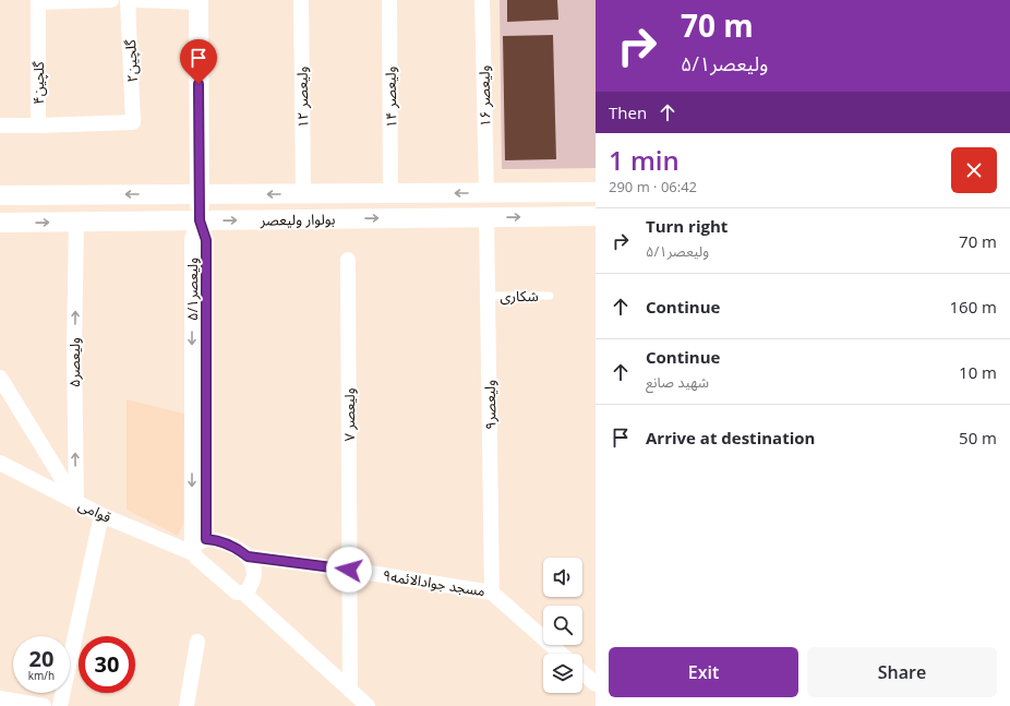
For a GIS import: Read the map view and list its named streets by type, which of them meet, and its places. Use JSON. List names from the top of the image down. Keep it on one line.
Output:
{"streets":{"street":["گلچین۲","گلچین۴","ولیعصر ۱۶","ولیعصر ۱۲","ولیعصر ۱۴","بولوار ولیعصر","ولیعصر۵/۱","ولیعصر۵","ولیعصر۹","ولیعصر ۷","قوامی","مسجد جوادالائمه۹"],"lane":["شکاری"]},"crossings":[["گلچین۲","گلچین۴"],["ولیعصر ۱۶","بولوار ولیعصر"],["ولیعصر ۱۲","بولوار ولیعصر"],["ولیعصر ۱۴","بولوار ولیعصر"],["بولوار ولیعصر","ولیعصر۵/۱"],["بولوار ولیعصر","ولیعصر۵"],["بولوار ولیعصر","ولیعصر۹"],["ولیعصر۵/۱","قوامی"],["شکاری","ولیعصر۹"],["ولیعصر۵","قوامی"],["ولیعصر۹","مسجد جوادالائمه۹"],["ولیعصر ۷","مسجد جوادالائمه۹"]],"one_way":["ولیعصر۵"],"page":{"turn":["70 m","ولیعصر۵/۱"],"then":"Then","heading":["1 min","290 m · 06:42"],"list":[{"name":"Turn right","note":"ولیعصر۵/۱","value":"70 m"},{"name":"Continue","value":"160 m"},{"name":"Continue","note":"شهید صانع","value":"10 m"},{"name":"Arrive at destination","value":"50 m"}],"speed":"20 km/h","limit":"30","buttons":["Exit","Share"]}}
